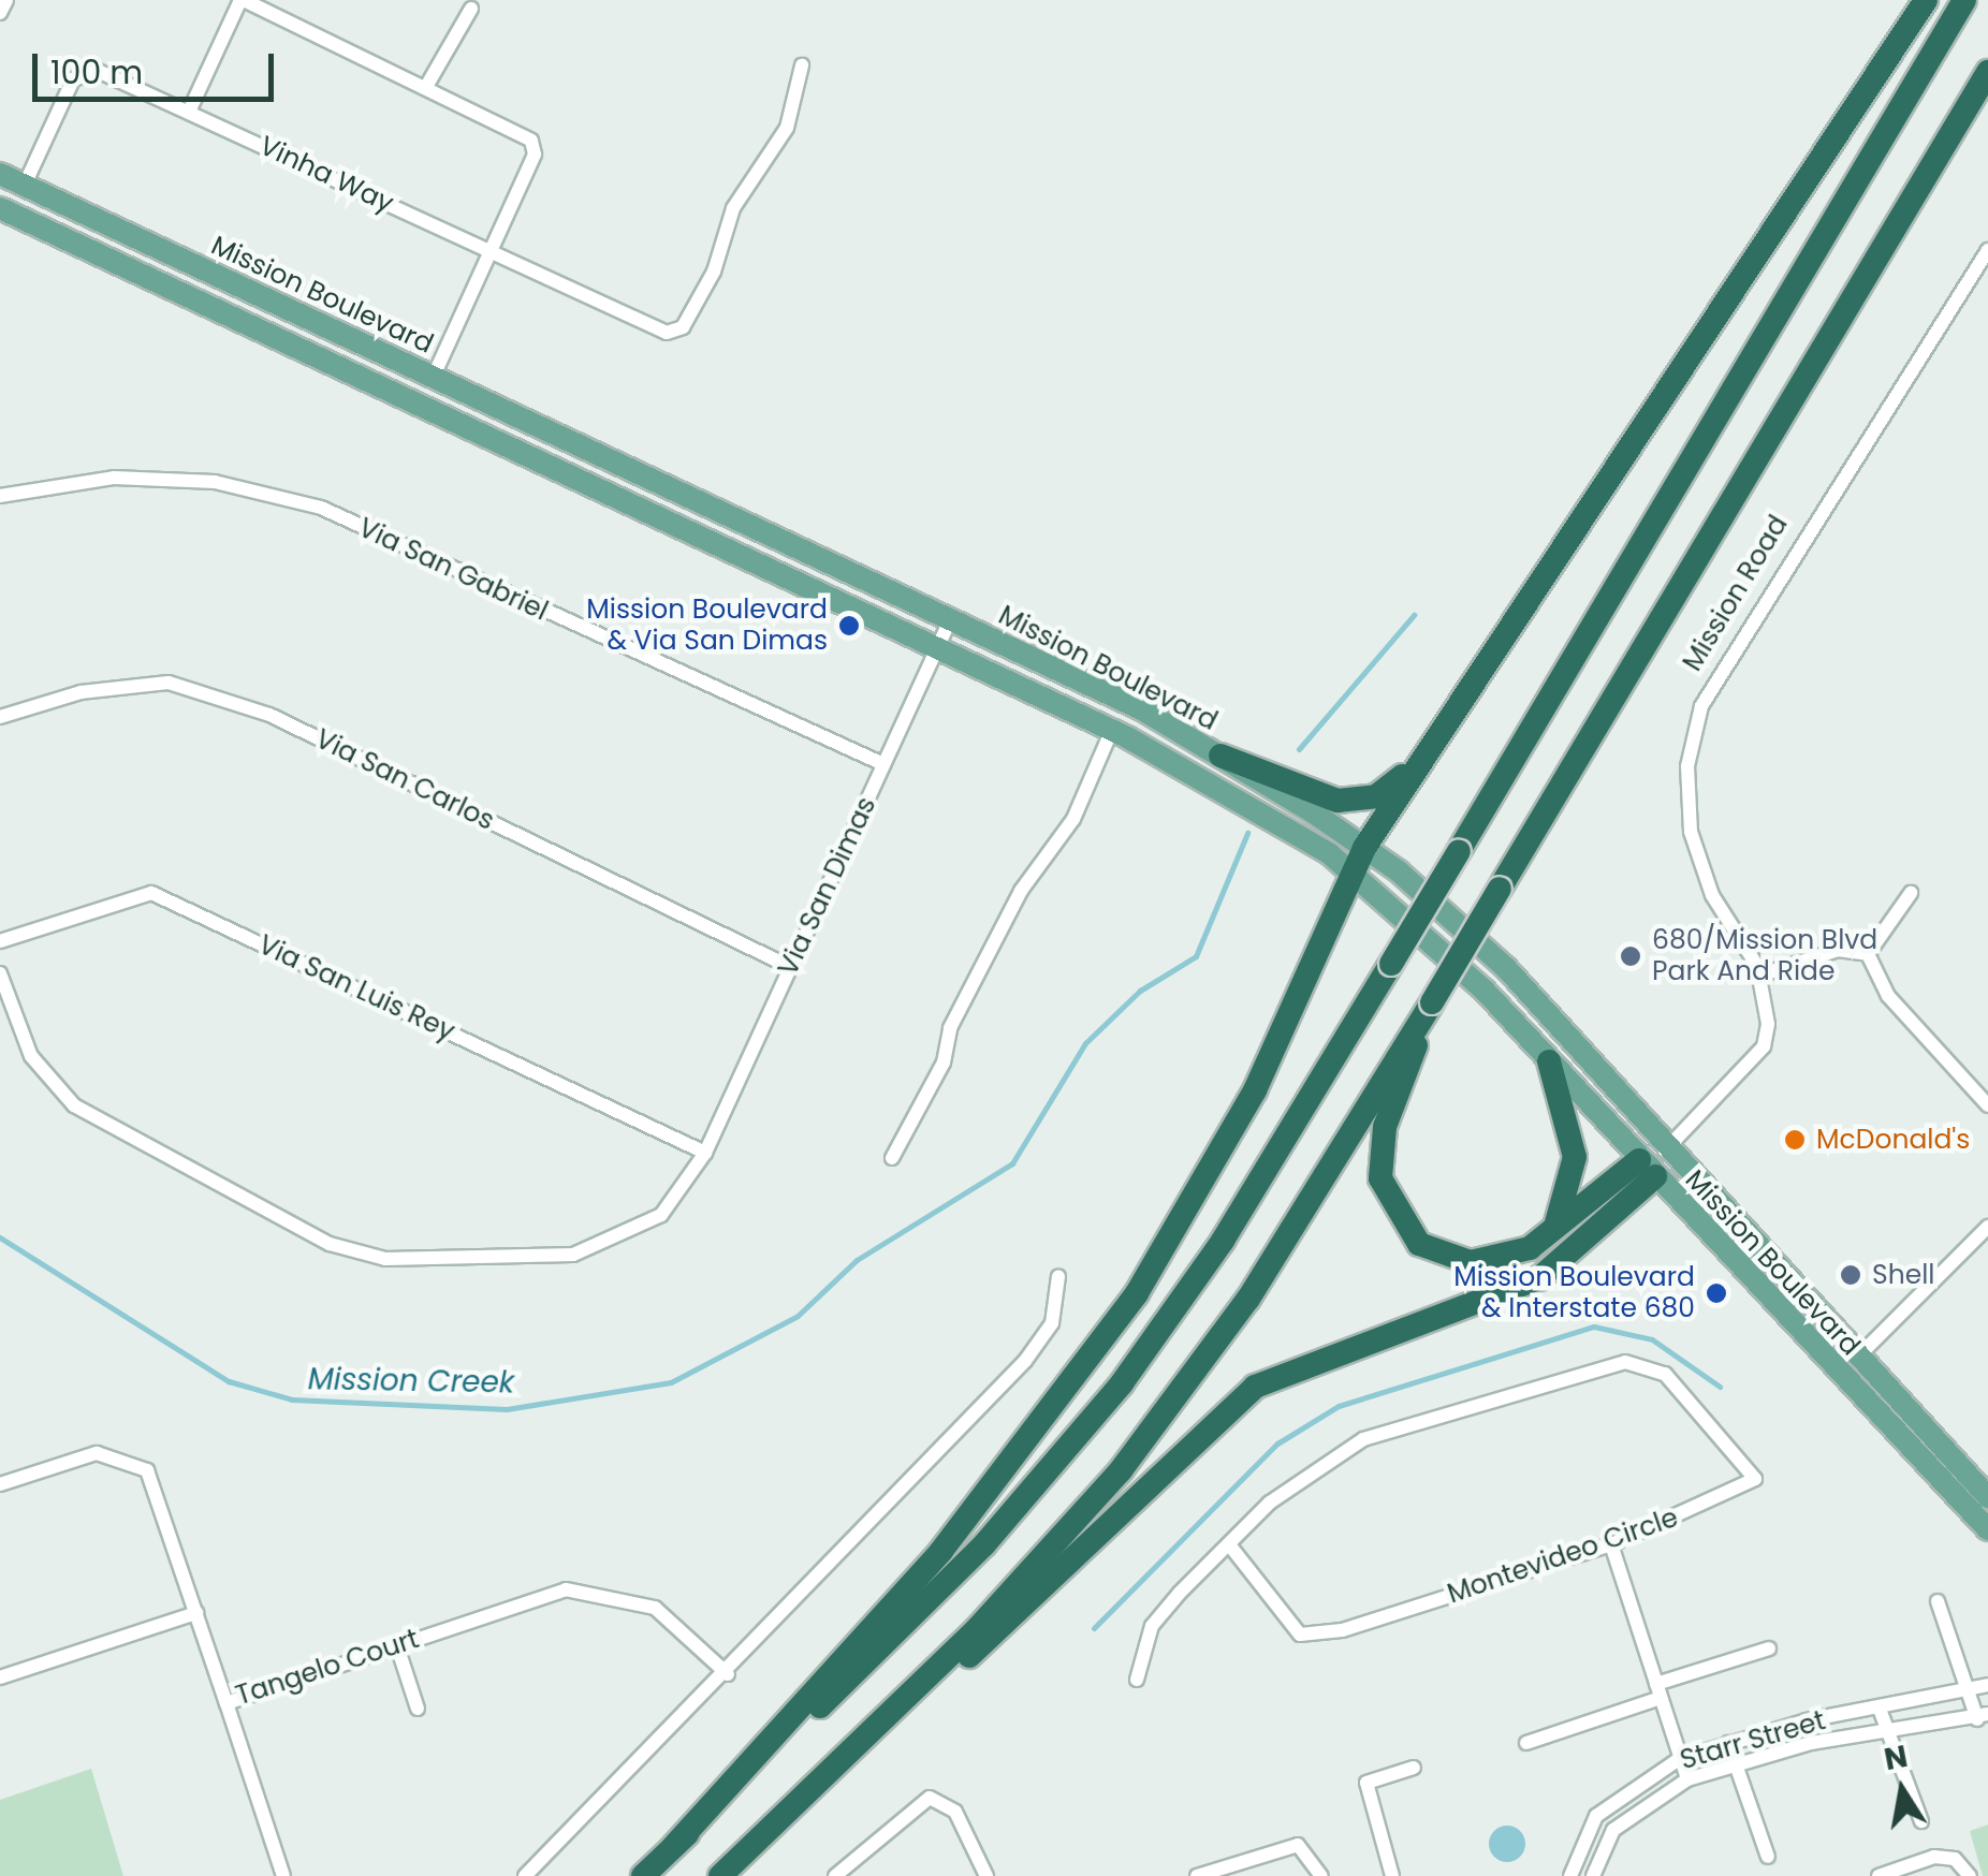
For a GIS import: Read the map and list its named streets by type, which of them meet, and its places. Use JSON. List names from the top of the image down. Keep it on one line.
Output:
{"streets":{"main road":["Mission Boulevard"],"street":["Vinha Way","Via San Gabriel","Mission Road","Via San Carlos","Via San Dimas","Via San Luis Rey","Montevideo Circle","Tangelo Court","Starr Street"]},"crossings":[["Vinha Way","Mission Boulevard"],["Mission Boulevard","Via San Dimas"],["Via San Gabriel","Via San Dimas"],["Via San Carlos","Via San Dimas"],["Via San Dimas","Via San Luis Rey"]],"water":["Mission Creek"],"places":["Mission Boulevard & Via San Dimas","680/Mission Blvd Park And Ride","McDonald's","Shell","Mission Boulevard & Interstate 680"],"scale_bar":"100 m","north":"top"}
